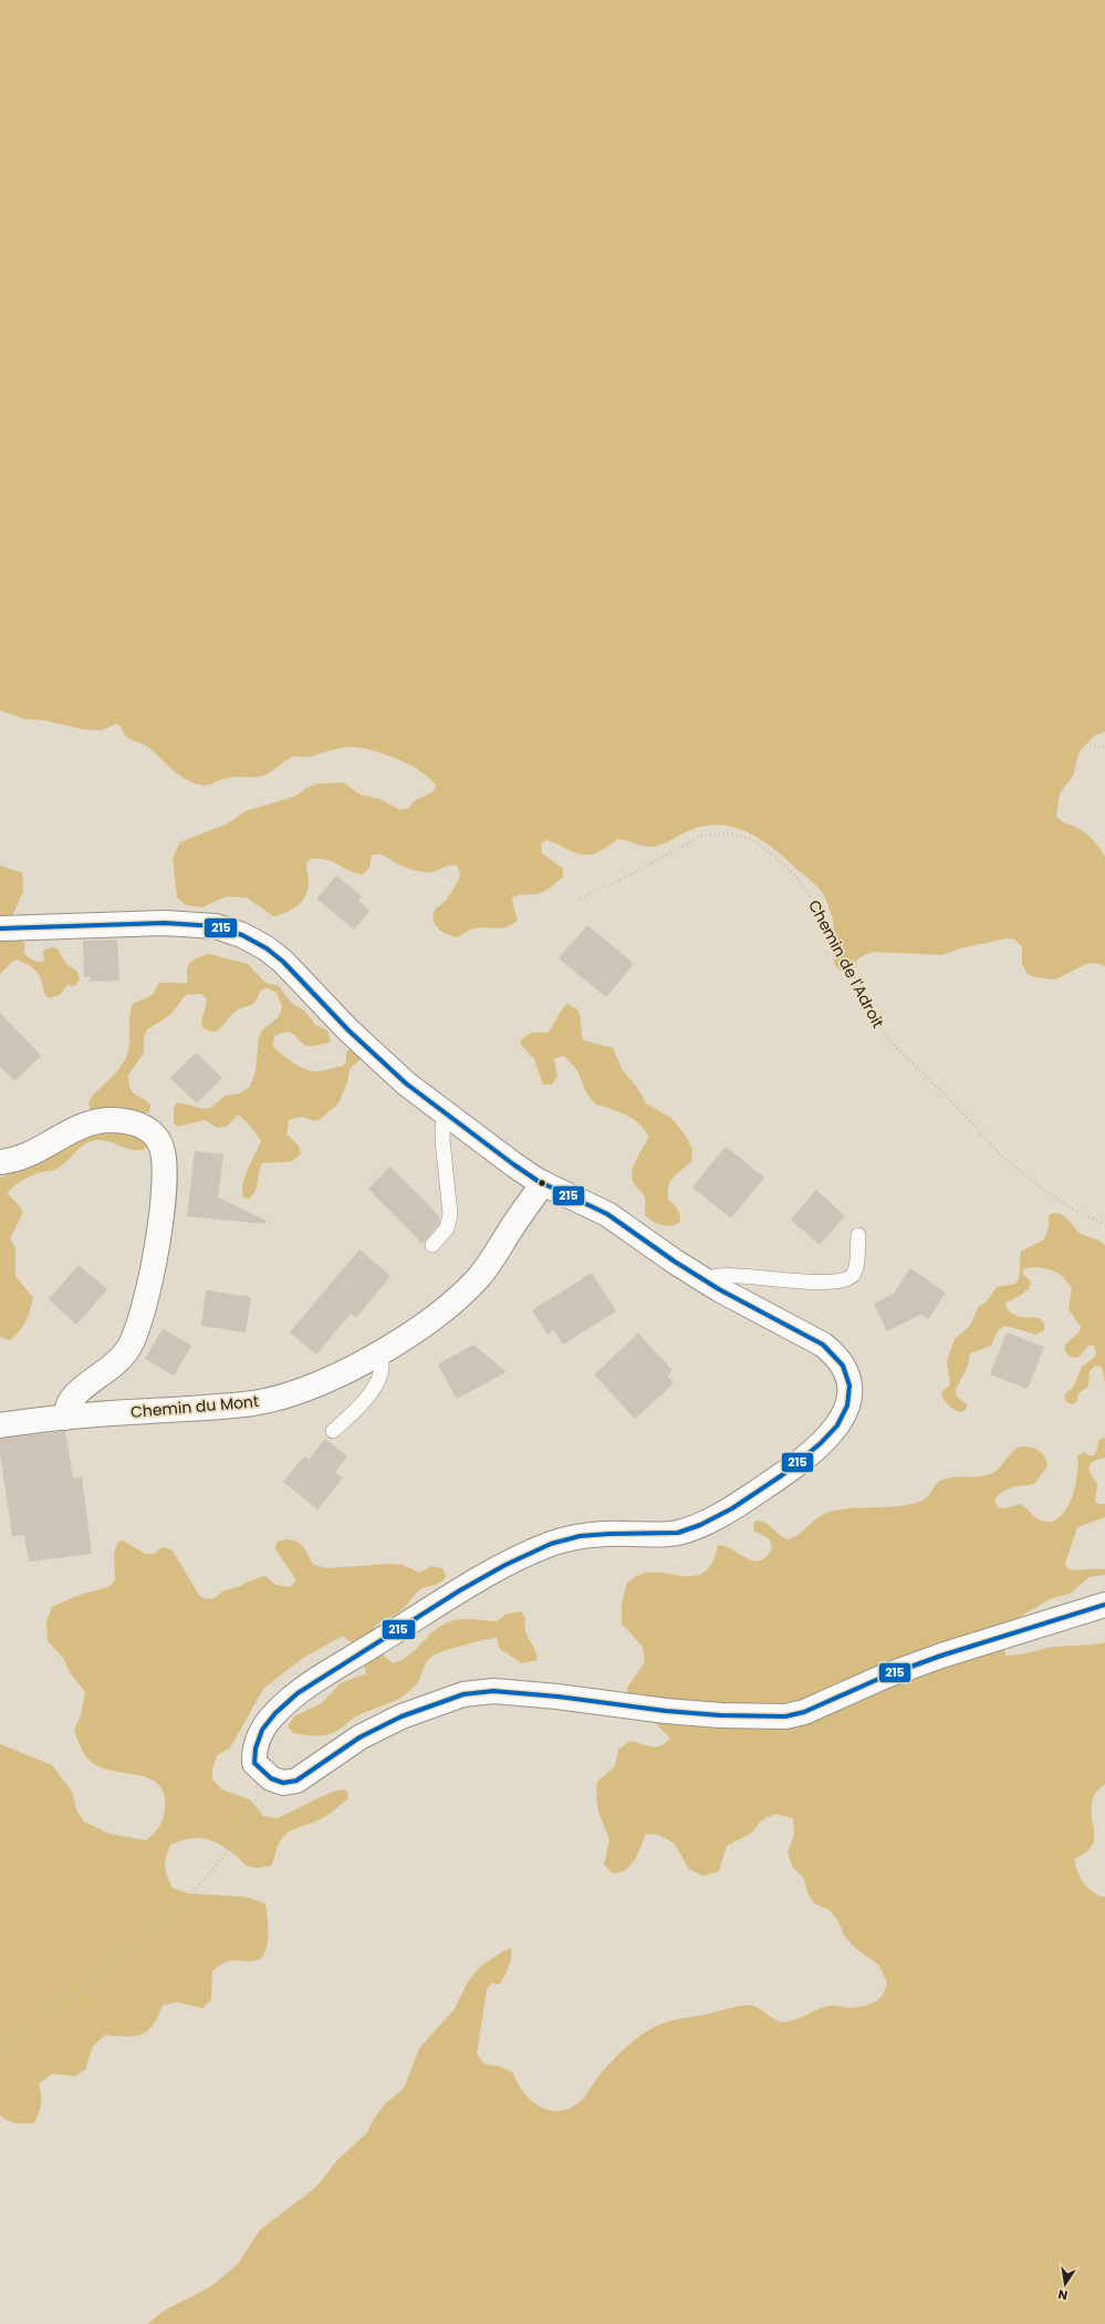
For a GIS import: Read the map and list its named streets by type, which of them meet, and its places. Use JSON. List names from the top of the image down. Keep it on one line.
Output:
{"streets":{"street":["Chemin du Mont"],"path":["Chemin de l'Adroit"]},"lines":["transit line 215"],"north":"bottom"}
